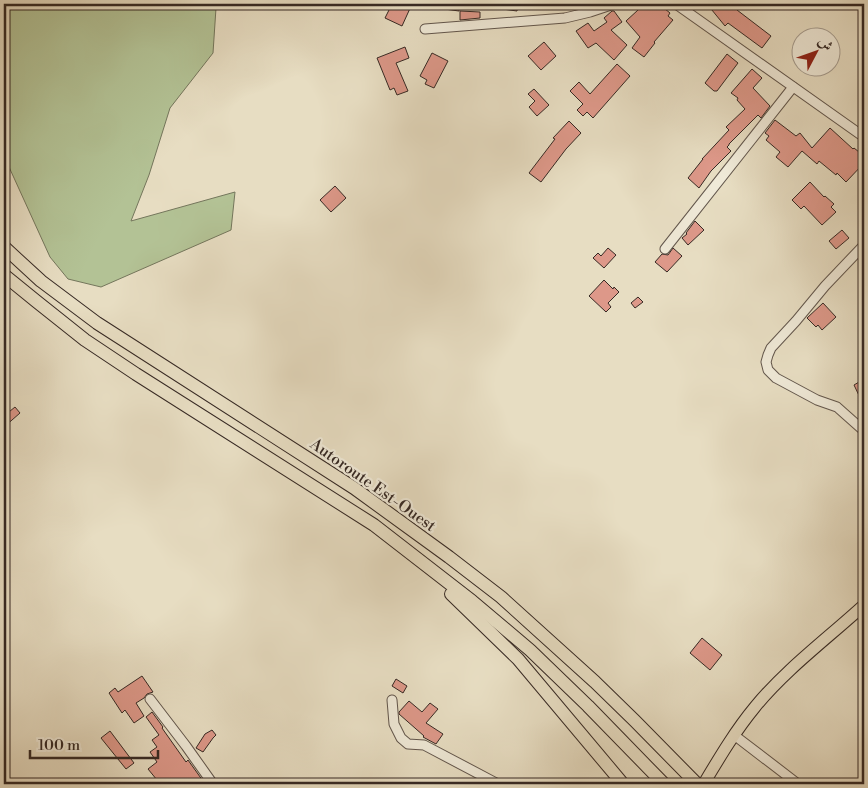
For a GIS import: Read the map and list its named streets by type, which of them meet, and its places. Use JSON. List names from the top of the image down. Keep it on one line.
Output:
{"streets":{"highway":["Autoroute Est-Ouest"]},"scale_bar":"100 m","north":"top right"}
